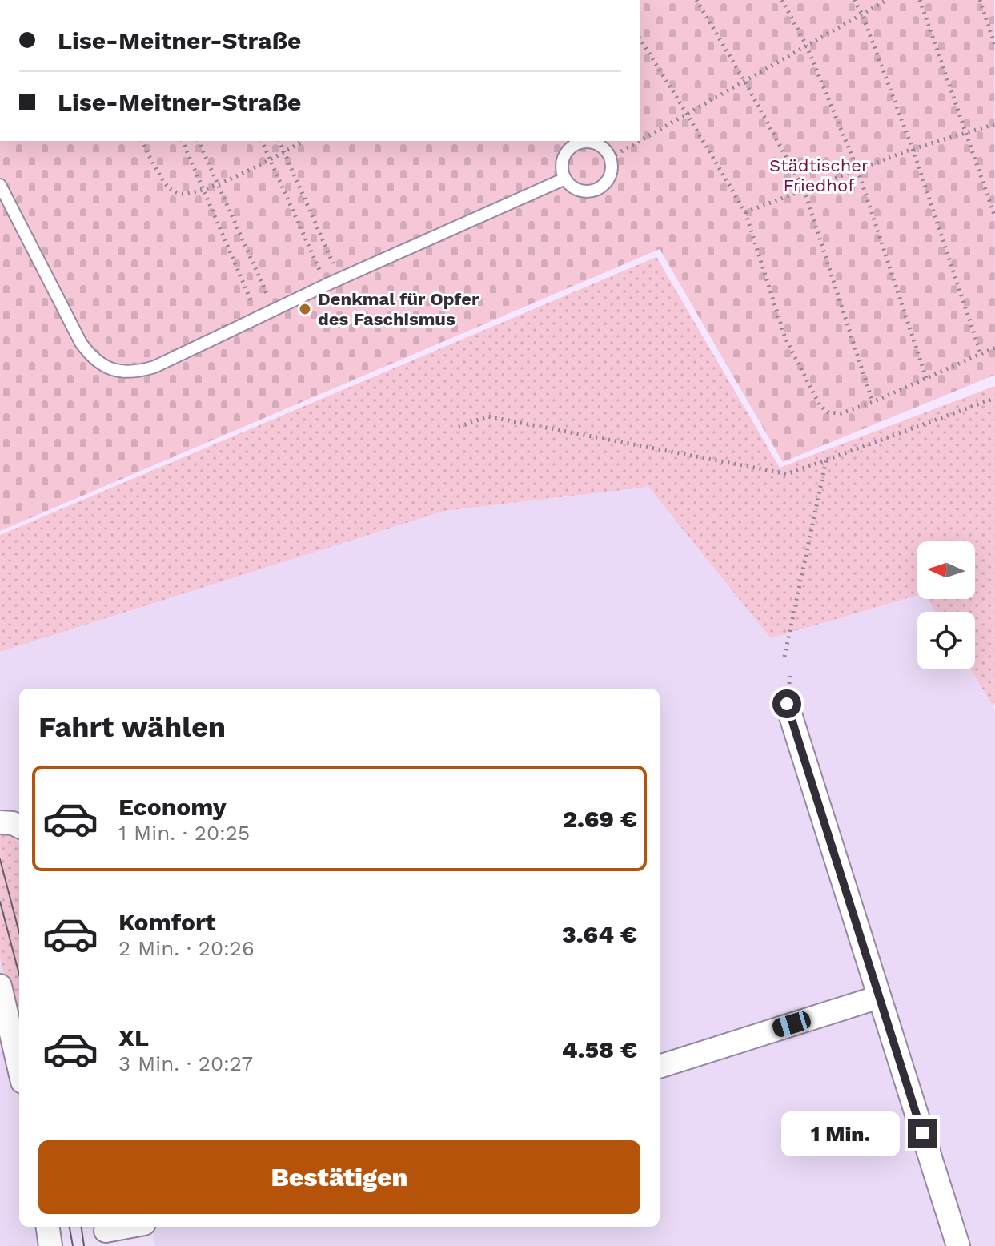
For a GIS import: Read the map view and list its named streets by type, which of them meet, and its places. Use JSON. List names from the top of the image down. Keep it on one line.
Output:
{"parks":["Städtischer Friedhof"],"places":["Denkmal für Opfer des Faschismus"],"north":"left","page":{"banner":["Lise-Meitner-Straße","Lise-Meitner-Straße"],"heading":"Fahrt wählen","list":[{"name":"Economy","note":"1 Min. · 20:25","value":"2.69 €"},{"name":"Komfort","note":"2 Min. · 20:26","value":"3.64 €"},{"name":"XL","note":"3 Min. · 20:27","value":"4.58 €"}],"bubble":"1 Min.","buttons":"Bestätigen"}}
